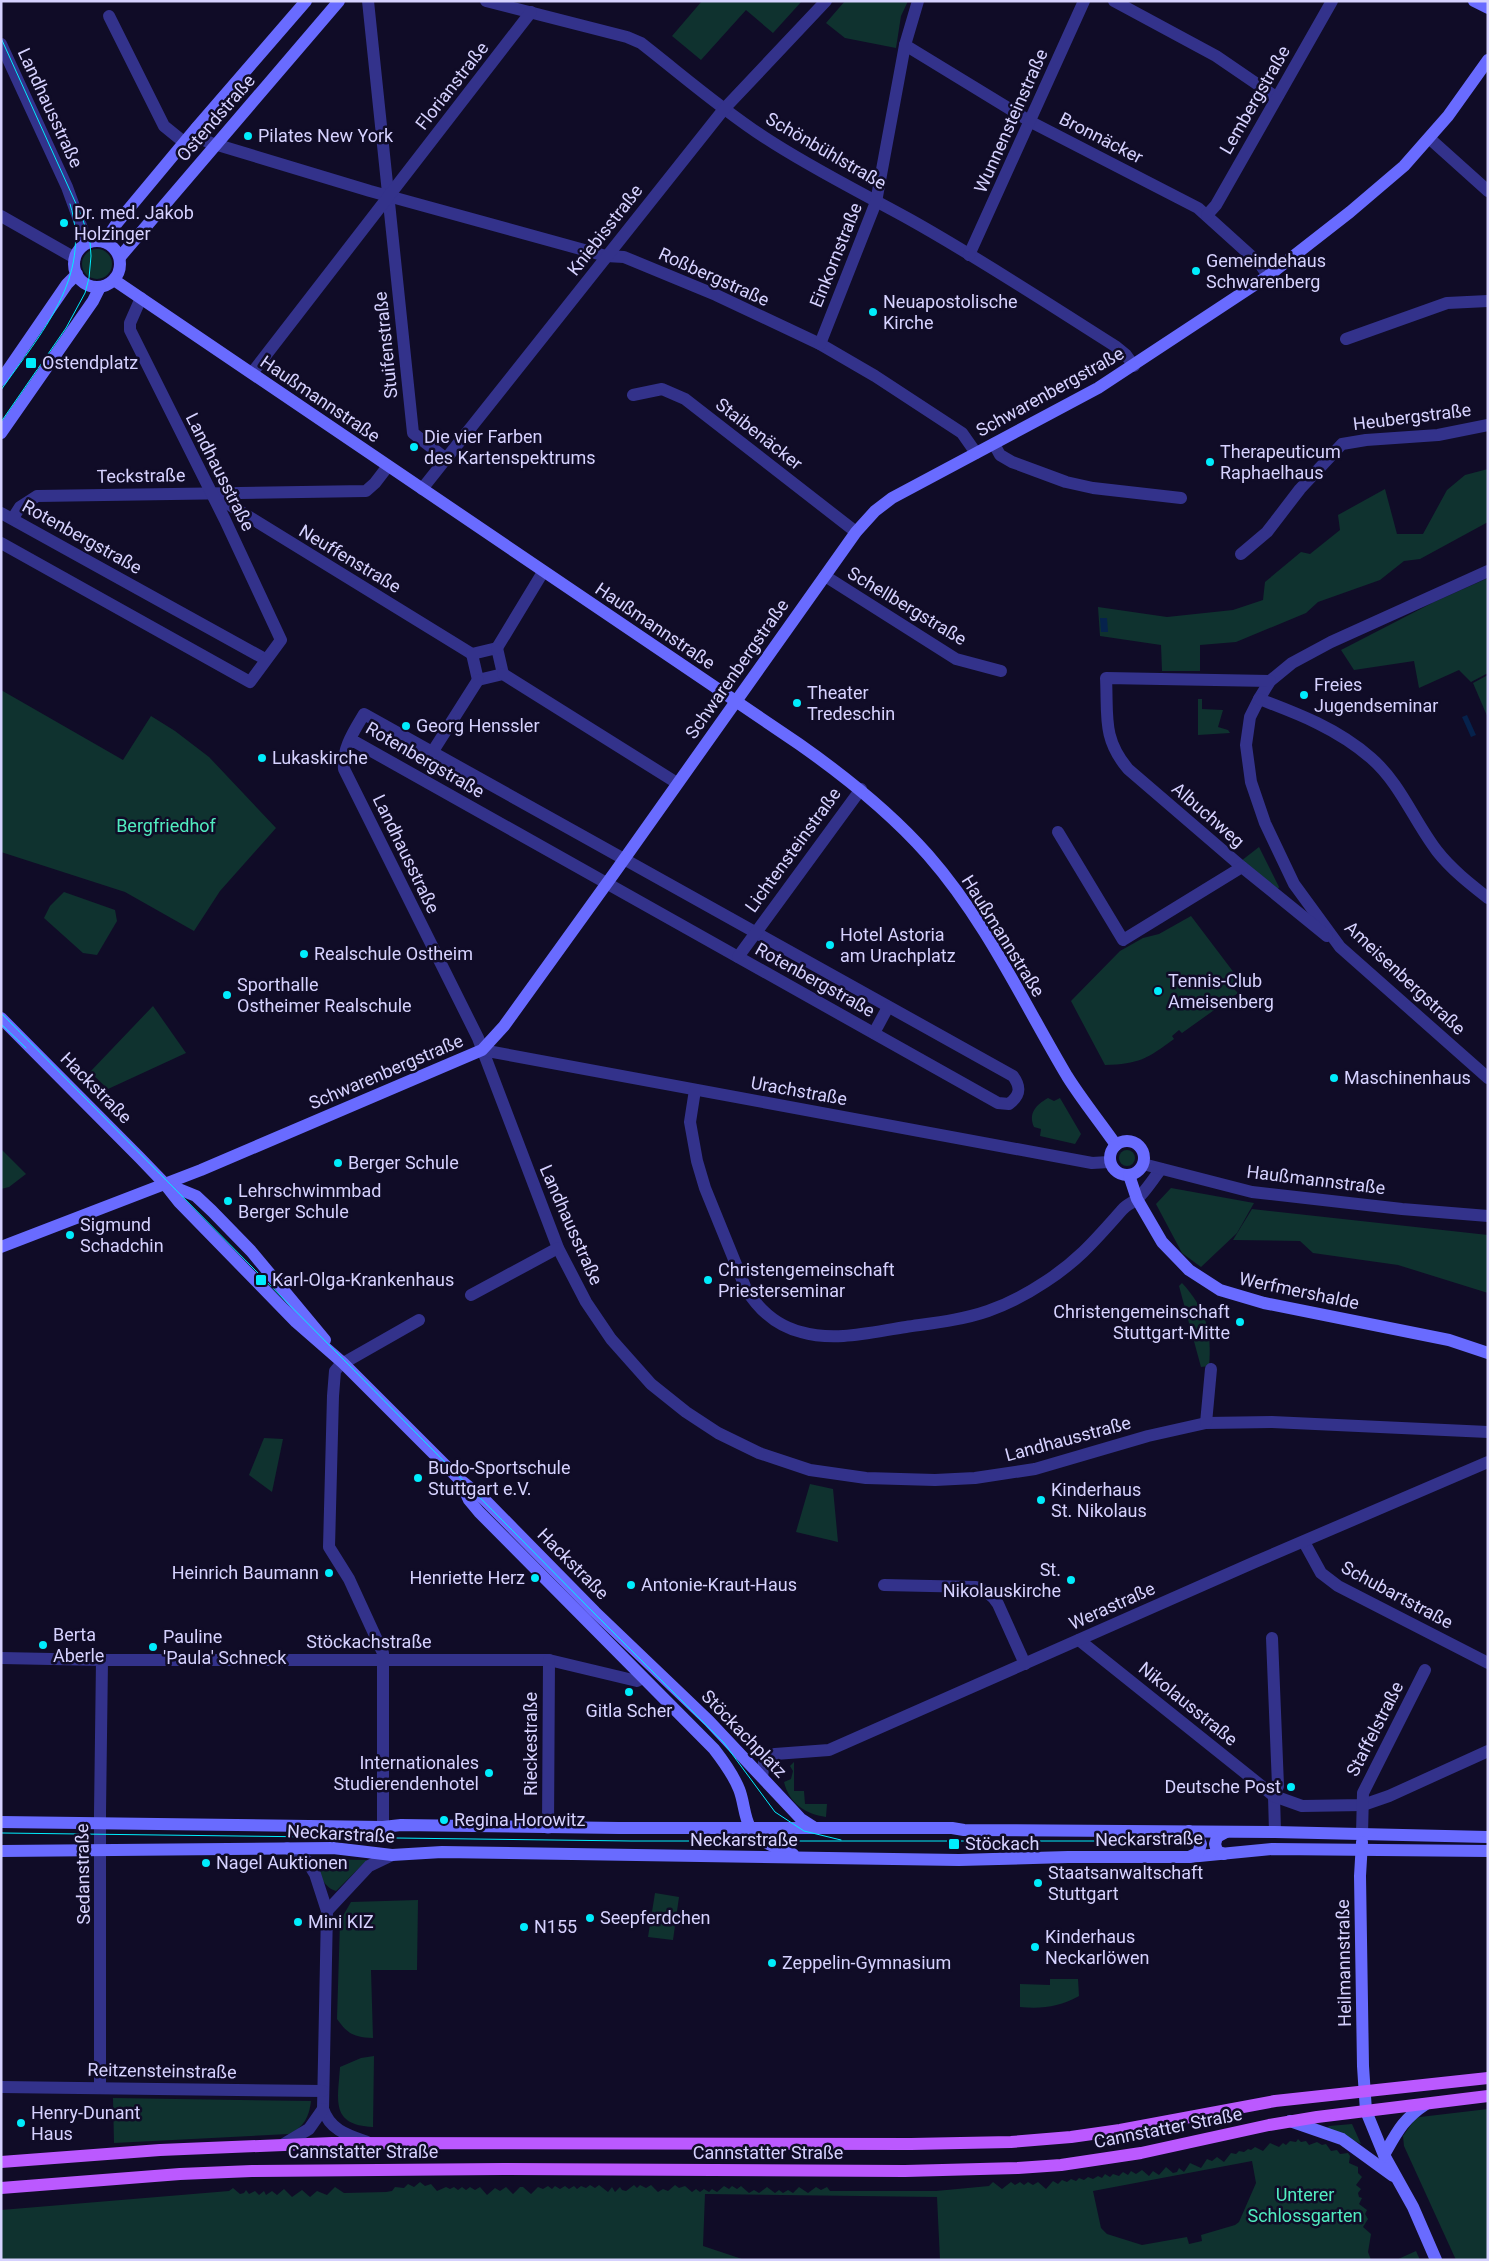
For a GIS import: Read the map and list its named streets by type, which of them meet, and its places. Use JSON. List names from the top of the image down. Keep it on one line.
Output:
{"streets":{"main road":["Cannstatter Straße"],"street":["Florianstraße","Lembergstraße","Landhausstraße","Ostendstraße","Wunnensteinstraße","Bronnäcker","Schönbühlstraße","Kniebisstraße","Einkornstraße","Roßbergstraße","Stuifenstraße","Schwarenbergstraße","Haußmannstraße","Heubergstraße","Staibenäcker","Teckstraße","Rotenbergstraße","Neuffenstraße","Schellbergstraße","Albuchweg","Lichtensteinstraße","Ameisenbergstraße","Hackstraße","Urachstraße","Werfmershalde","Schubartstraße","Werastraße","Stöckachstraße","Nikolausstraße","Staffelstraße","Stöckachplatz","Rieckestraße","Neckarstraße","Sedanstraße","Heilmannstraße","Reitzensteinstraße"]},"crossings":[["Florianstraße","Schönbühlstraße"],["Florianstraße","Roßbergstraße"],["Florianstraße","Stuifenstraße"],["Florianstraße","Haußmannstraße"],["Lembergstraße","Bronnäcker"],["Landhausstraße","Ostendstraße"],["Landhausstraße","Schwarenbergstraße"],["Landhausstraße","Haußmannstraße"],["Landhausstraße","Teckstraße"],["Landhausstraße","Rotenbergstraße"],["Landhausstraße","Neuffenstraße"],["Landhausstraße","Urachstraße"],["Ostendstraße","Roßbergstraße"],["Ostendstraße","Haußmannstraße"],["Wunnensteinstraße","Bronnäcker"],["Wunnensteinstraße","Schönbühlstraße"],["Bronnäcker","Einkornstraße"],["Bronnäcker","Schwarenbergstraße"],["Schönbühlstraße","Kniebisstraße"],["Schönbühlstraße","Einkornstraße"],["Schönbühlstraße","Schwarenbergstraße"],["Kniebisstraße","Roßbergstraße"],["Kniebisstraße","Stuifenstraße"],["Kniebisstraße","Haußmannstraße"],["Einkornstraße","Roßbergstraße"],["Roßbergstraße","Stuifenstraße"],["Roßbergstraße","Schwarenbergstraße"],["Schwarenbergstraße","Haußmannstraße"],["Schwarenbergstraße","Staibenäcker"],["Schwarenbergstraße","Rotenbergstraße"],["Schwarenbergstraße","Schellbergstraße"],["Schwarenbergstraße","Hackstraße"],["Schwarenbergstraße","Urachstraße"],["Haußmannstraße","Teckstraße"],["Haußmannstraße","Lichtensteinstraße"],["Haußmannstraße","Urachstraße"],["Haußmannstraße","Werfmershalde"],["Teckstraße","Rotenbergstraße"],["Teckstraße","Neuffenstraße"],["Rotenbergstraße","Lichtensteinstraße"],["Albuchweg","Ameisenbergstraße"],["Hackstraße","Stöckachstraße"],["Hackstraße","Stöckachplatz"],["Hackstraße","Neckarstraße"],["Urachstraße","Werfmershalde"],["Schubartstraße","Werastraße"],["Werastraße","Nikolausstraße"],["Werastraße","Stöckachplatz"],["Stöckachstraße","Rieckestraße"],["Stöckachstraße","Sedanstraße"],["Nikolausstraße","Neckarstraße"],["Staffelstraße","Neckarstraße"],["Stöckachplatz","Neckarstraße"],["Rieckestraße","Neckarstraße"],["Neckarstraße","Sedanstraße"],["Neckarstraße","Heilmannstraße"],["Sedanstraße","Reitzensteinstraße"],["Heilmannstraße","Cannstatter Straße"]],"parks":["Bergfriedhof","Unterer Schlossgarten"],"places":{"other":["Pilates New York","Dr. med. Jakob Holzinger","Gemeindehaus Schwarenberg","Neuapostolische Kirche","Die vier Farben des Kartenspektrums","Therapeuticum Raphaelhaus","Freies Jugendseminar","Theater Tredeschin","Georg Henssler","Lukaskirche","Hotel Astoria am Urachplatz","Realschule Ostheim","Tennis-Club Ameisenberg","Sporthalle Ostheimer Realschule","Maschinenhaus","Berger Schule","Lehrschwimmbad Berger Schule","Sigmund Schadchin","Christengemeinschaft Priesterseminar","Christengemeinschaft Stuttgart-Mitte","Budo-Sportschule Stuttgart e.V.","Kinderhaus St. Nikolaus","Heinrich Baumann","Henriette Herz","St. Nikolauskirche","Antonie-Kraut-Haus","Berta Aberle","Pauline 'Paula' Schneck","Gitla Scher","Internationales Studierendenhotel","Deutsche Post","Regina Horowitz","Nagel Auktionen","Staatsanwaltschaft Stuttgart","Seepferdchen","Mini KIZ","N155","Kinderhaus Neckarlöwen","Zeppelin-Gymnasium","Henry-Dunant Haus"],"transit":["Ostendplatz","Karl-Olga-Krankenhaus","Stöckach"]}}
